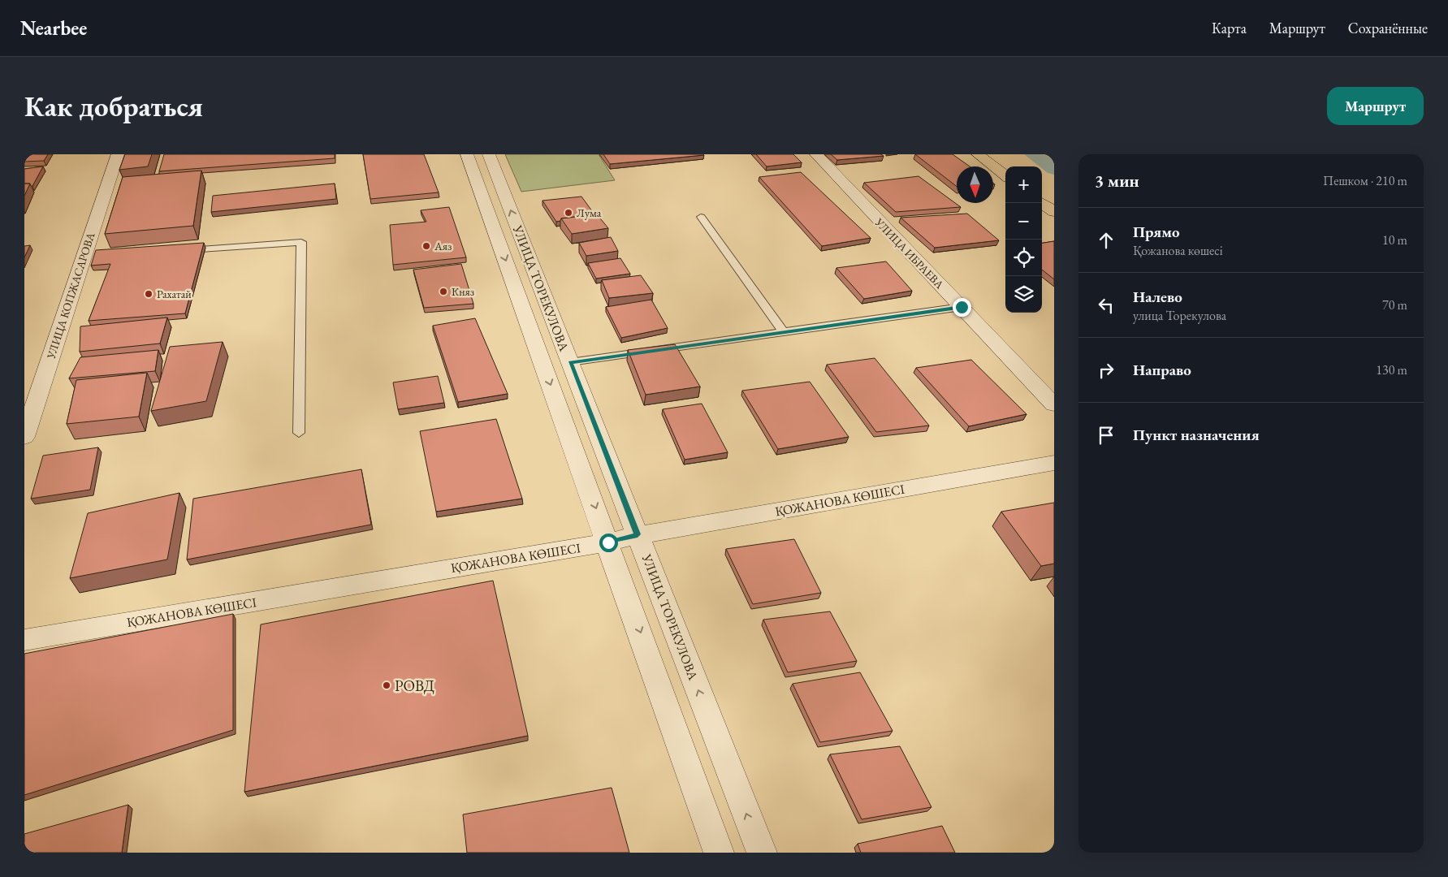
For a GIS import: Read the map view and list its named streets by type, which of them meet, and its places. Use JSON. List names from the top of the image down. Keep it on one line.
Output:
{"streets":{"street":["УЛИЦА ИБРАЕВА","УЛИЦА ТОРЕКУЛОВА","УЛИЦА КОПЖАСАРОВА","ҚОЖАНОВА КӨШЕСІ"]},"crossings":[["УЛИЦА ТОРЕКУЛОВА","ҚОЖАНОВА КӨШЕСІ"]],"places":["Лума","Аяз","Княз","Рахатай","РОВД"],"north":"bottom","page":{"header":"Nearbee","nav":["Карта","Маршрут","Сохранённые"],"buttons":"Маршрут","title":"Как добраться","heading":["3 мин","Пешком · 210 m"],"map_buttons":["+","−"],"list":[["Прямо","Қожанова көшесі","10 m"],["Налево","улица Торекулова","70 m"],["Направо","130 m"],"Пункт назначения"]}}
